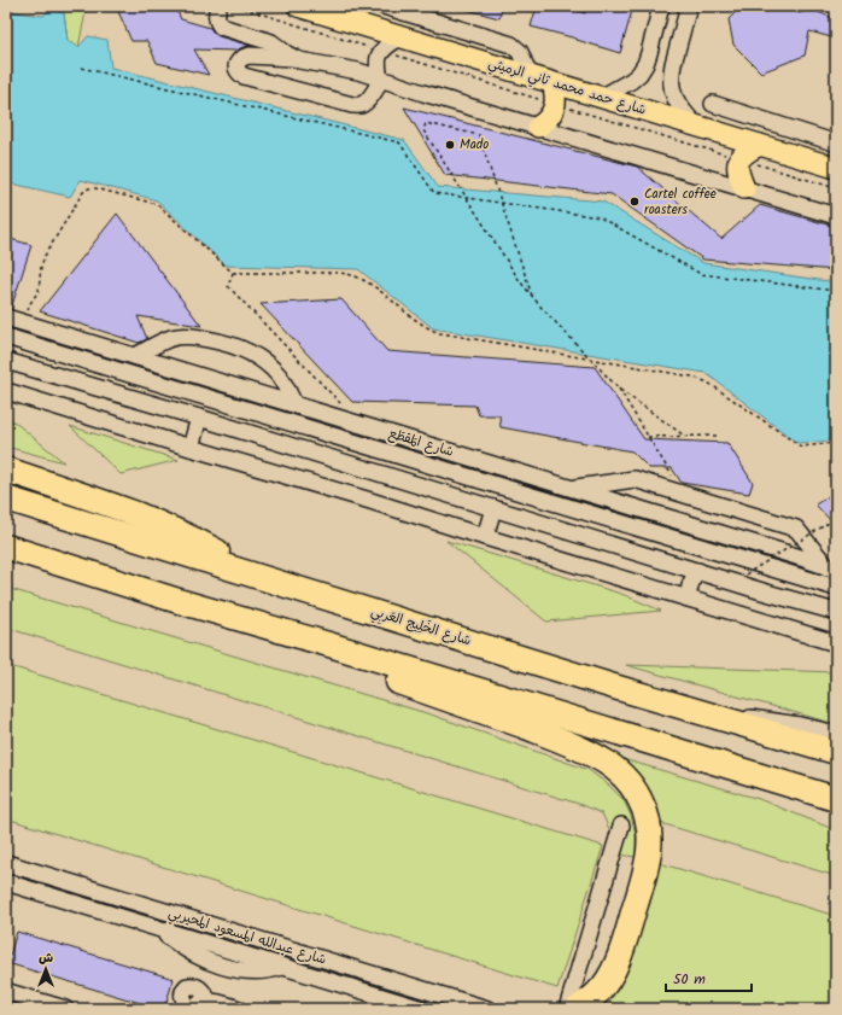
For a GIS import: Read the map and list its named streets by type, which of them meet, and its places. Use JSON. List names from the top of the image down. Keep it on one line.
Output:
{"streets":{"highway":["شارع الخَلِيج العَربِي"],"main road":["شارع حمد محمد ثاني الرميثي"],"street":["شارع المَقطَع","شارع عبدالله المسعود المحيربي"]},"places":["Mado","Cartel coffee roasters"],"scale_bar":"50 m","north":"top"}
